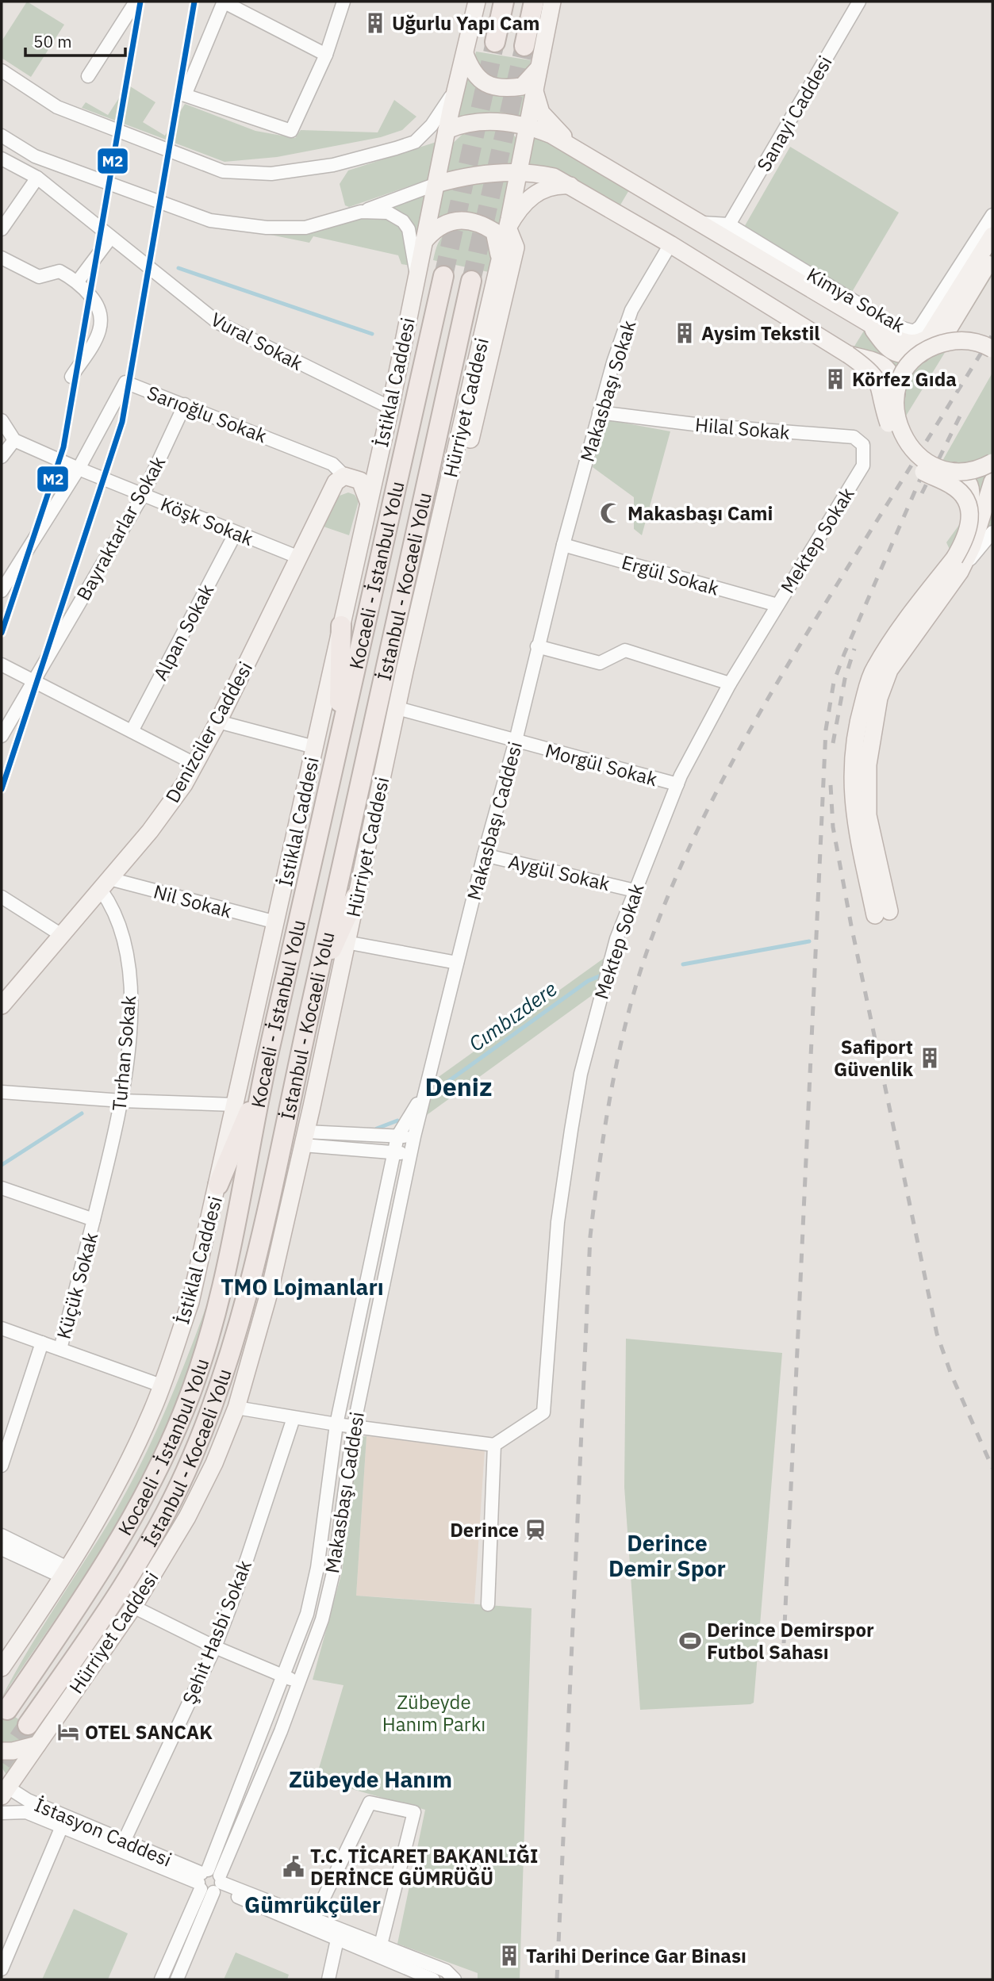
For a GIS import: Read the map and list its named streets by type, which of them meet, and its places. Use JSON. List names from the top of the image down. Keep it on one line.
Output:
{"streets":{"highway":["Kocaeli - İstanbul Yolu","İstanbul - Kocaeli Yolu"],"main road":["İstiklal Caddesi","Hürriyet Caddesi","Denizciler Caddesi"],"street":["Sanayi Caddesi","Kimya Sokak","Vural Sokak","Makasbaşı Sokak","Sarıoğlu Sokak","Hilal Sokak","Köşk Sokak","Bayraktarlar Sokak","Mektep Sokak","Ergül Sokak","Alpan Sokak","Morgül Sokak","Makasbaşı Caddesi","Aygül Sokak","Nil Sokak","Turhan Sokak","Küçük Sokak","Şehit Hasbi Sokak","İstasyon Caddesi"]},"crossings":[["Sanayi Caddesi","Kimya Sokak"],["Vural Sokak","İstiklal Caddesi"],["İstiklal Caddesi","Hürriyet Caddesi"],["İstiklal Caddesi","Nil Sokak"],["Makasbaşı Sokak","Hilal Sokak"],["Makasbaşı Sokak","Ergül Sokak"],["Makasbaşı Sokak","Makasbaşı Caddesi"],["Hürriyet Caddesi","Morgül Sokak"],["Hürriyet Caddesi","İstasyon Caddesi"],["Sarıoğlu Sokak","Köşk Sokak"],["Sarıoğlu Sokak","Bayraktarlar Sokak"],["Sarıoğlu Sokak","Denizciler Caddesi"],["Hilal Sokak","Mektep Sokak"],["Köşk Sokak","Bayraktarlar Sokak"],["Köşk Sokak","Alpan Sokak"],["Köşk Sokak","Denizciler Caddesi"],["Mektep Sokak","Ergül Sokak"],["Mektep Sokak","Morgül Sokak"],["Mektep Sokak","Aygül Sokak"],["Ergül Sokak","Makasbaşı Caddesi"],["Denizciler Caddesi","Nil Sokak"],["Denizciler Caddesi","Turhan Sokak"],["Morgül Sokak","Makasbaşı Caddesi"],["Makasbaşı Caddesi","Aygül Sokak"],["Makasbaşı Caddesi","İstasyon Caddesi"],["Nil Sokak","Turhan Sokak"],["Turhan Sokak","Küçük Sokak"],["Şehit Hasbi Sokak","İstasyon Caddesi"]],"districts":["Deniz","TMO Lojmanları","Derince Demir Spor","Zübeyde Hanım","Gümrükçüler"],"water":["Cımbızdere"],"parks":["Zübeyde Hanım Parkı"],"places":{"building":["Uğurlu Yapı Cam","Aysim Tekstil","Körfez Gıda","Safiport Güvenlik","Tarihi Derince Gar Binası"],"mosque":["Makasbaşı Cami"],"station":["Derince"],"sports":["Derince Demirspor Futbol Sahası"],"hotel":["OTEL SANCAK"],"public building":["T.C. TİCARET BAKANLIĞI DERİNCE GÜMRÜĞÜ"]},"lines":["transit line M2"],"scale_bar":"50 m"}
